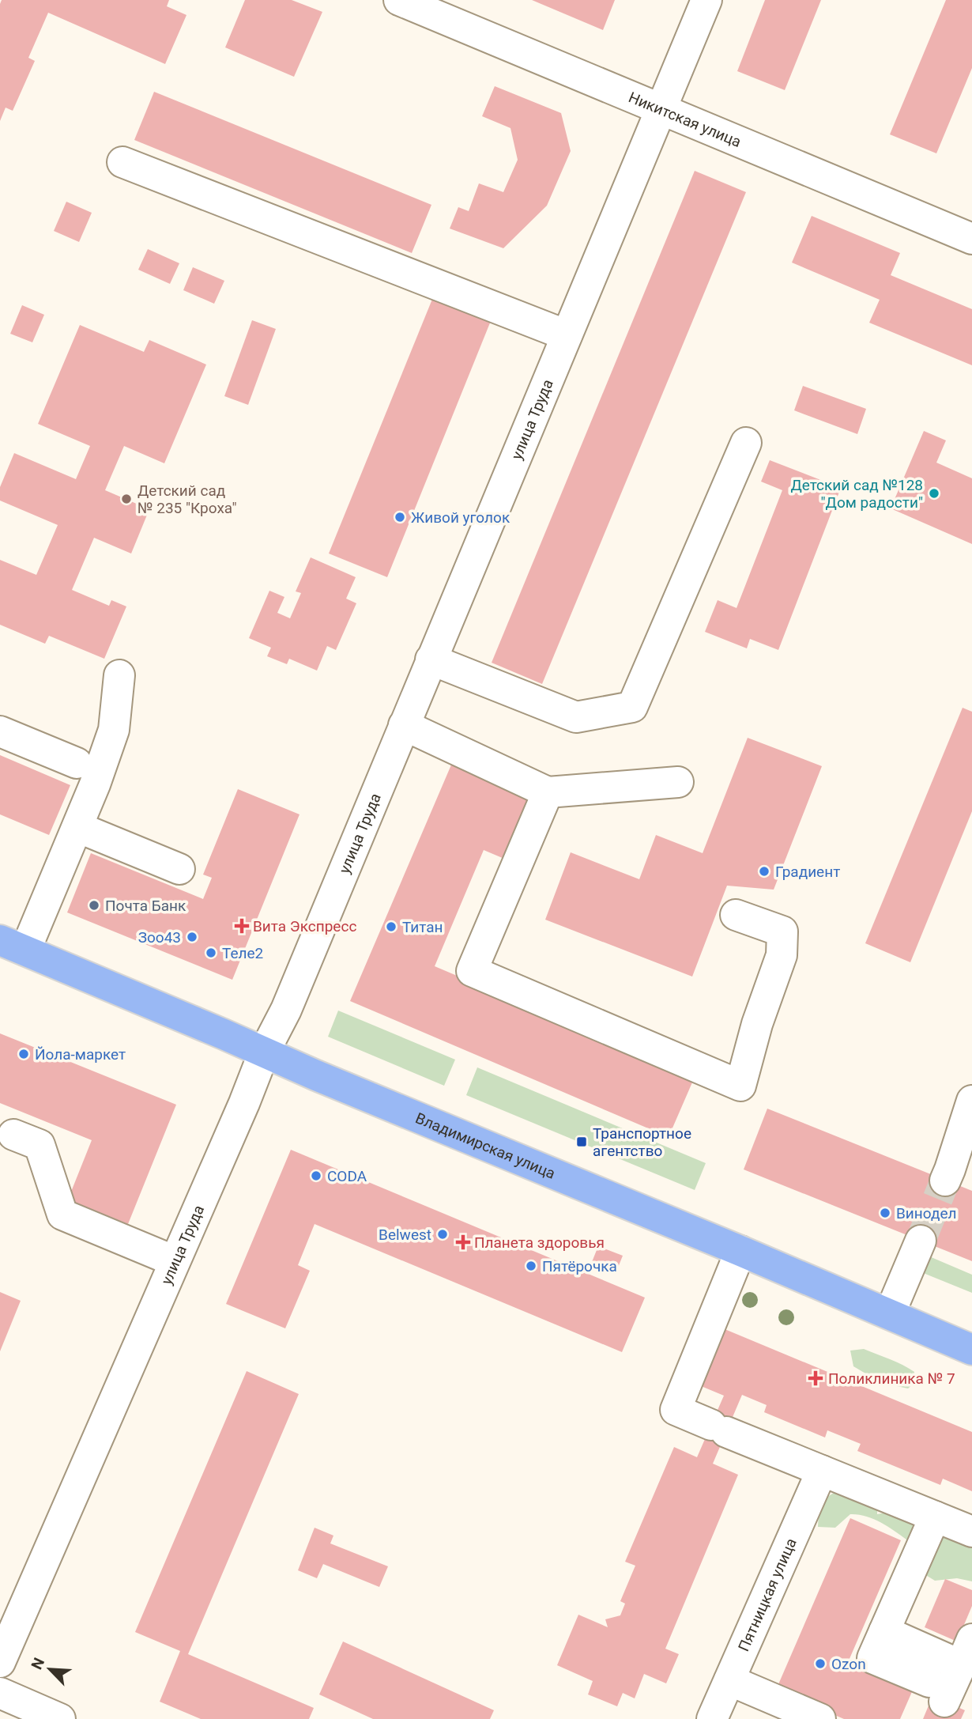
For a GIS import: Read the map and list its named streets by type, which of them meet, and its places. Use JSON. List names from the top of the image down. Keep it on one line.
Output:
{"streets":{"main road":["Владимирская улица"],"street":["Никитская улица","улица Труда","Пятницкая улица"]},"crossings":[["Никитская улица","улица Труда"],["улица Труда","Владимирская улица"]],"places":{"other":["Детский сад №128 \"Дом радости\"","Детский сад № 235 \"Кроха\"","Живой уголок","Градиент","Почта Банк","Титан","Зоо43","Теле2","Йола-маркет","CODA","Винодел","Belwest","Пятёрочка","Ozon"],"health":["Вита Экспресс","Планета здоровья","Поликлиника № 7"],"transit":["Транспортное агентство"]},"north":"top left"}
